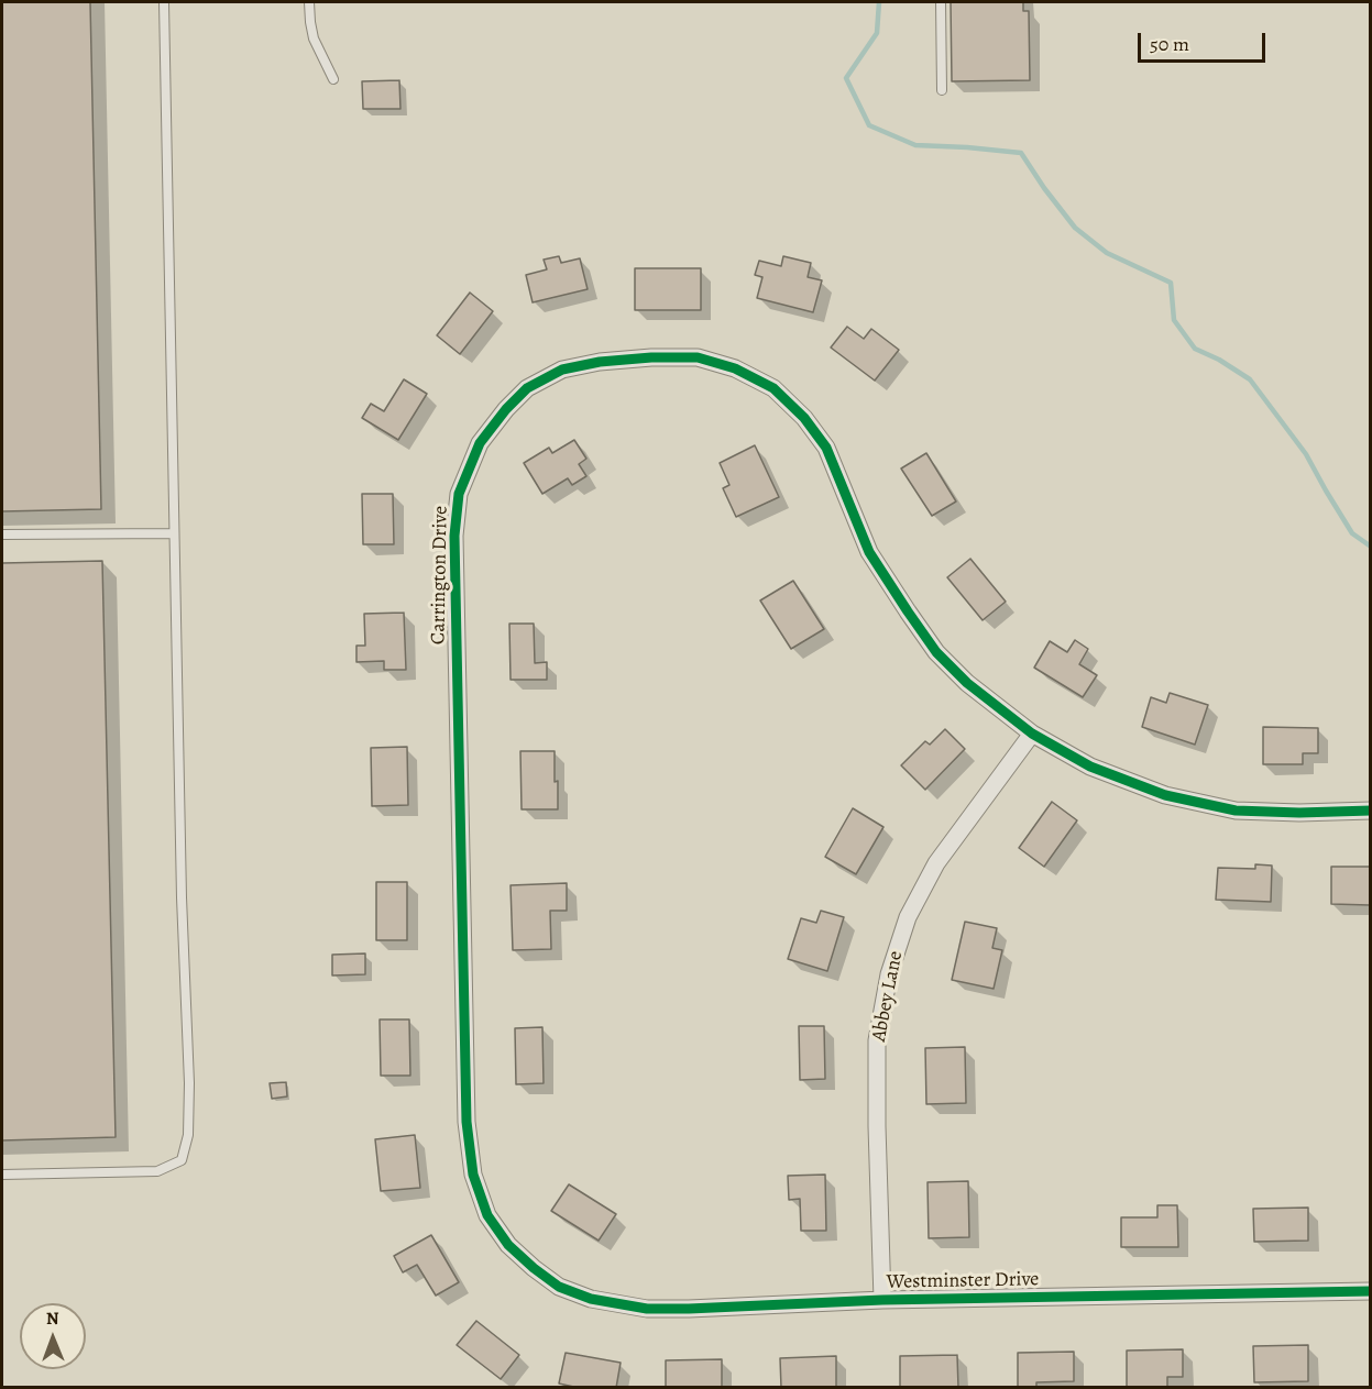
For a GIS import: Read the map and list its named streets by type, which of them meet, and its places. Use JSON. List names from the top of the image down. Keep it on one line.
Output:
{"streets":{"street":["Carrington Drive","Abbey Lane","Westminster Drive"]},"crossings":[["Carrington Drive","Abbey Lane"],["Carrington Drive","Westminster Drive"],["Abbey Lane","Westminster Drive"]],"scale_bar":"50 m","north":"top"}
